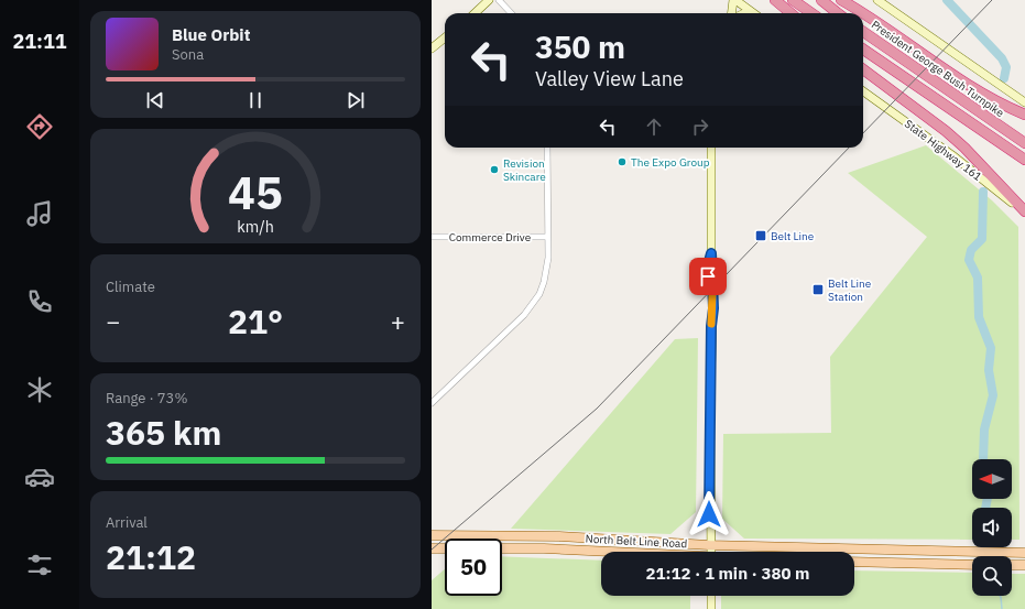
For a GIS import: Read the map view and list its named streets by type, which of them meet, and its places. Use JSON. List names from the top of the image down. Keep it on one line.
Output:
{"streets":{"highway":["President George Bush Turnpike"],"main road":["State Highway 161","North Belt Line Road"],"street":["Commerce Drive"]},"places":{"other":["The Expo Group","Revision Skincare"],"transit":["Belt Line","Belt Line Station"]},"north":"left","page":{"tabs":"21:11","turn":["350 m","Valley View Lane"],"song":["Blue Orbit","Sona"],"tile":["Climate",["Range · 73%","365 km"],["Arrival","21:12"]],"heat":["−","21°","+"],"limit":"50","trip":"21:12 · 1 min · 380 m","gauge":["45","km/h"]}}
